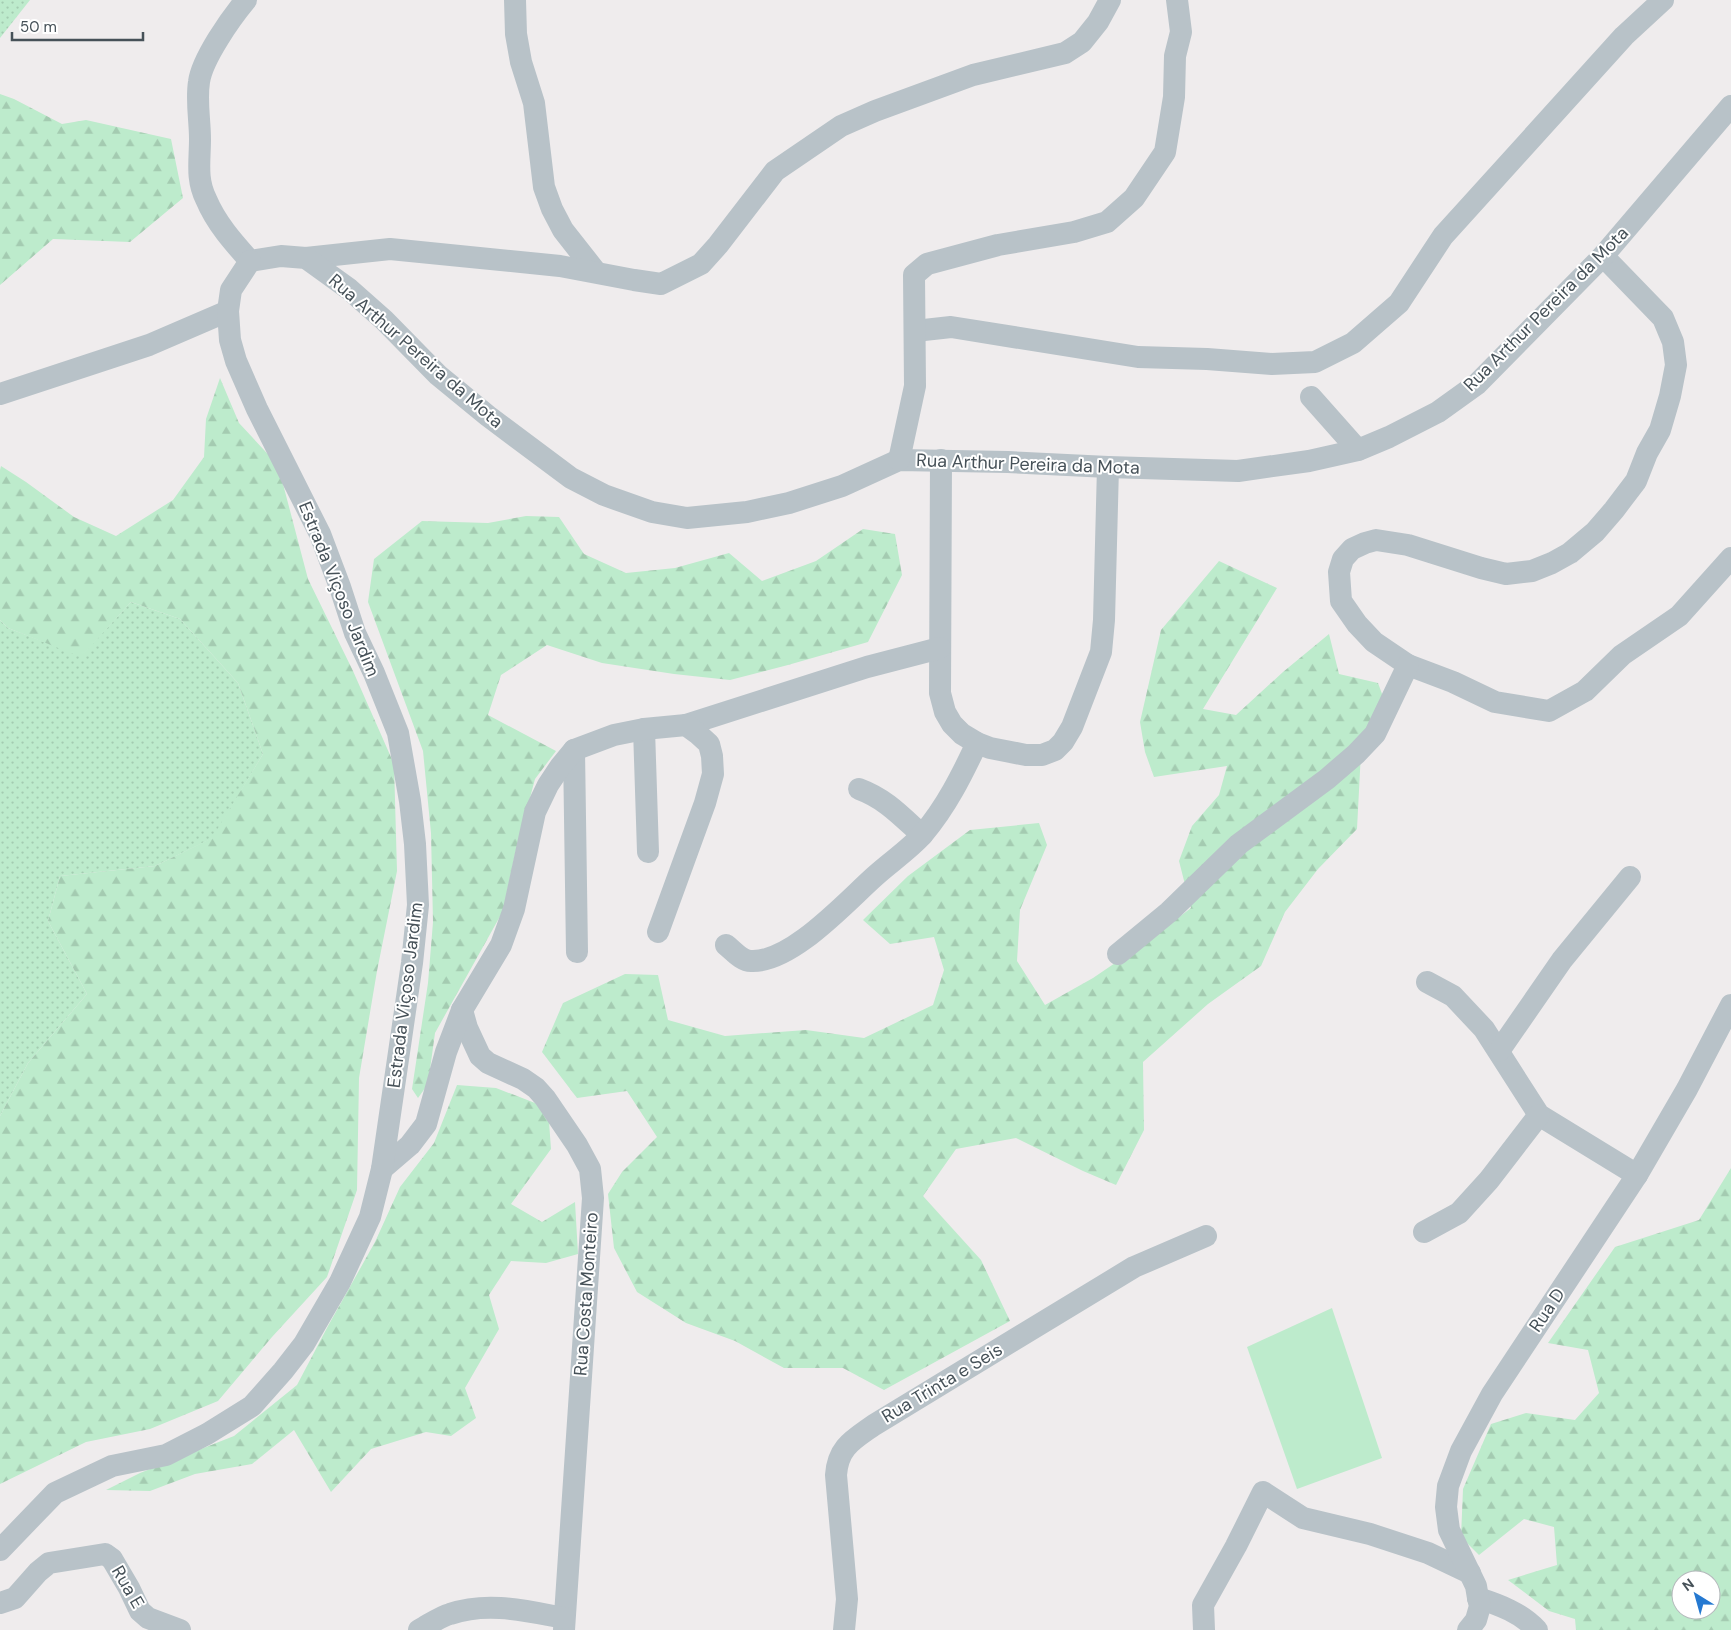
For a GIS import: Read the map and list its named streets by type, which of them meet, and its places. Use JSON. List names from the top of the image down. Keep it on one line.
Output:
{"streets":{"street":["Rua Arthur Pereira da Mota","Estrada Viçoso Jardim","Rua Costa Monteiro","Rua D","Rua Trinta e Seis","Rua E"]},"scale_bar":"50 m","north":"top left"}
